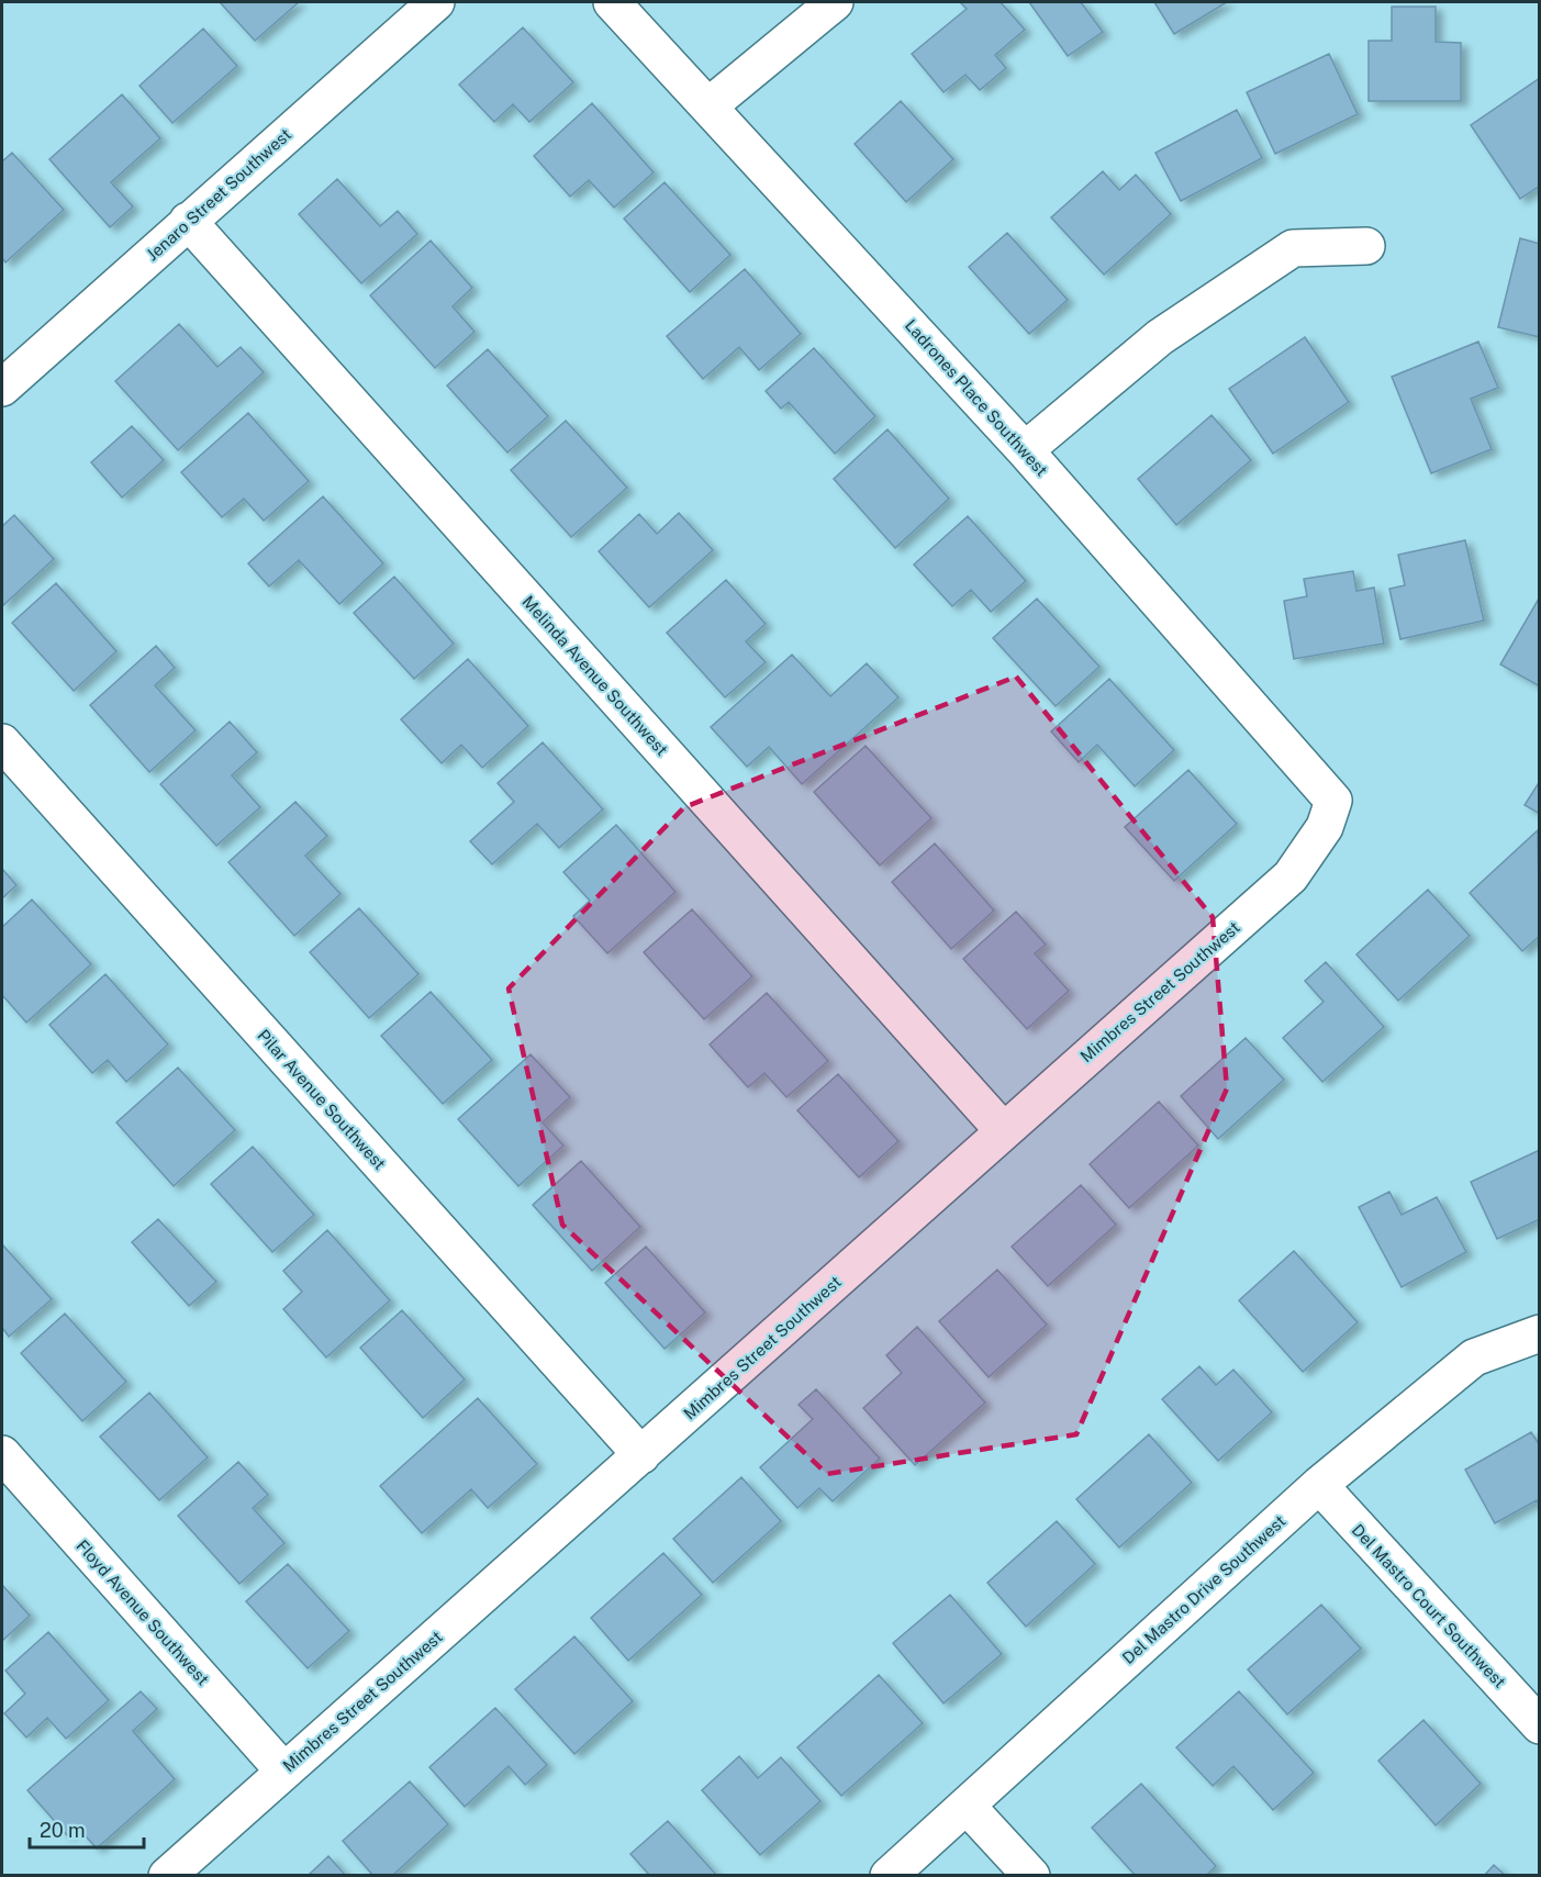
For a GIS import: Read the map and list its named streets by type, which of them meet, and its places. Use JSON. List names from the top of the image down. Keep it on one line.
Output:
{"streets":{"street":["Jenaro Street Southwest","Ladrones Place Southwest","Melinda Avenue Southwest","Mimbres Street Southwest","Pilar Avenue Southwest","Del Mastro Drive Southwest","Del Mastro Court Southwest","Floyd Avenue Southwest"]},"crossings":[["Jenaro Street Southwest","Melinda Avenue Southwest"],["Ladrones Place Southwest","Mimbres Street Southwest"],["Melinda Avenue Southwest","Mimbres Street Southwest"],["Mimbres Street Southwest","Pilar Avenue Southwest"],["Mimbres Street Southwest","Floyd Avenue Southwest"],["Del Mastro Drive Southwest","Del Mastro Court Southwest"]],"scale_bar":"20 m"}
